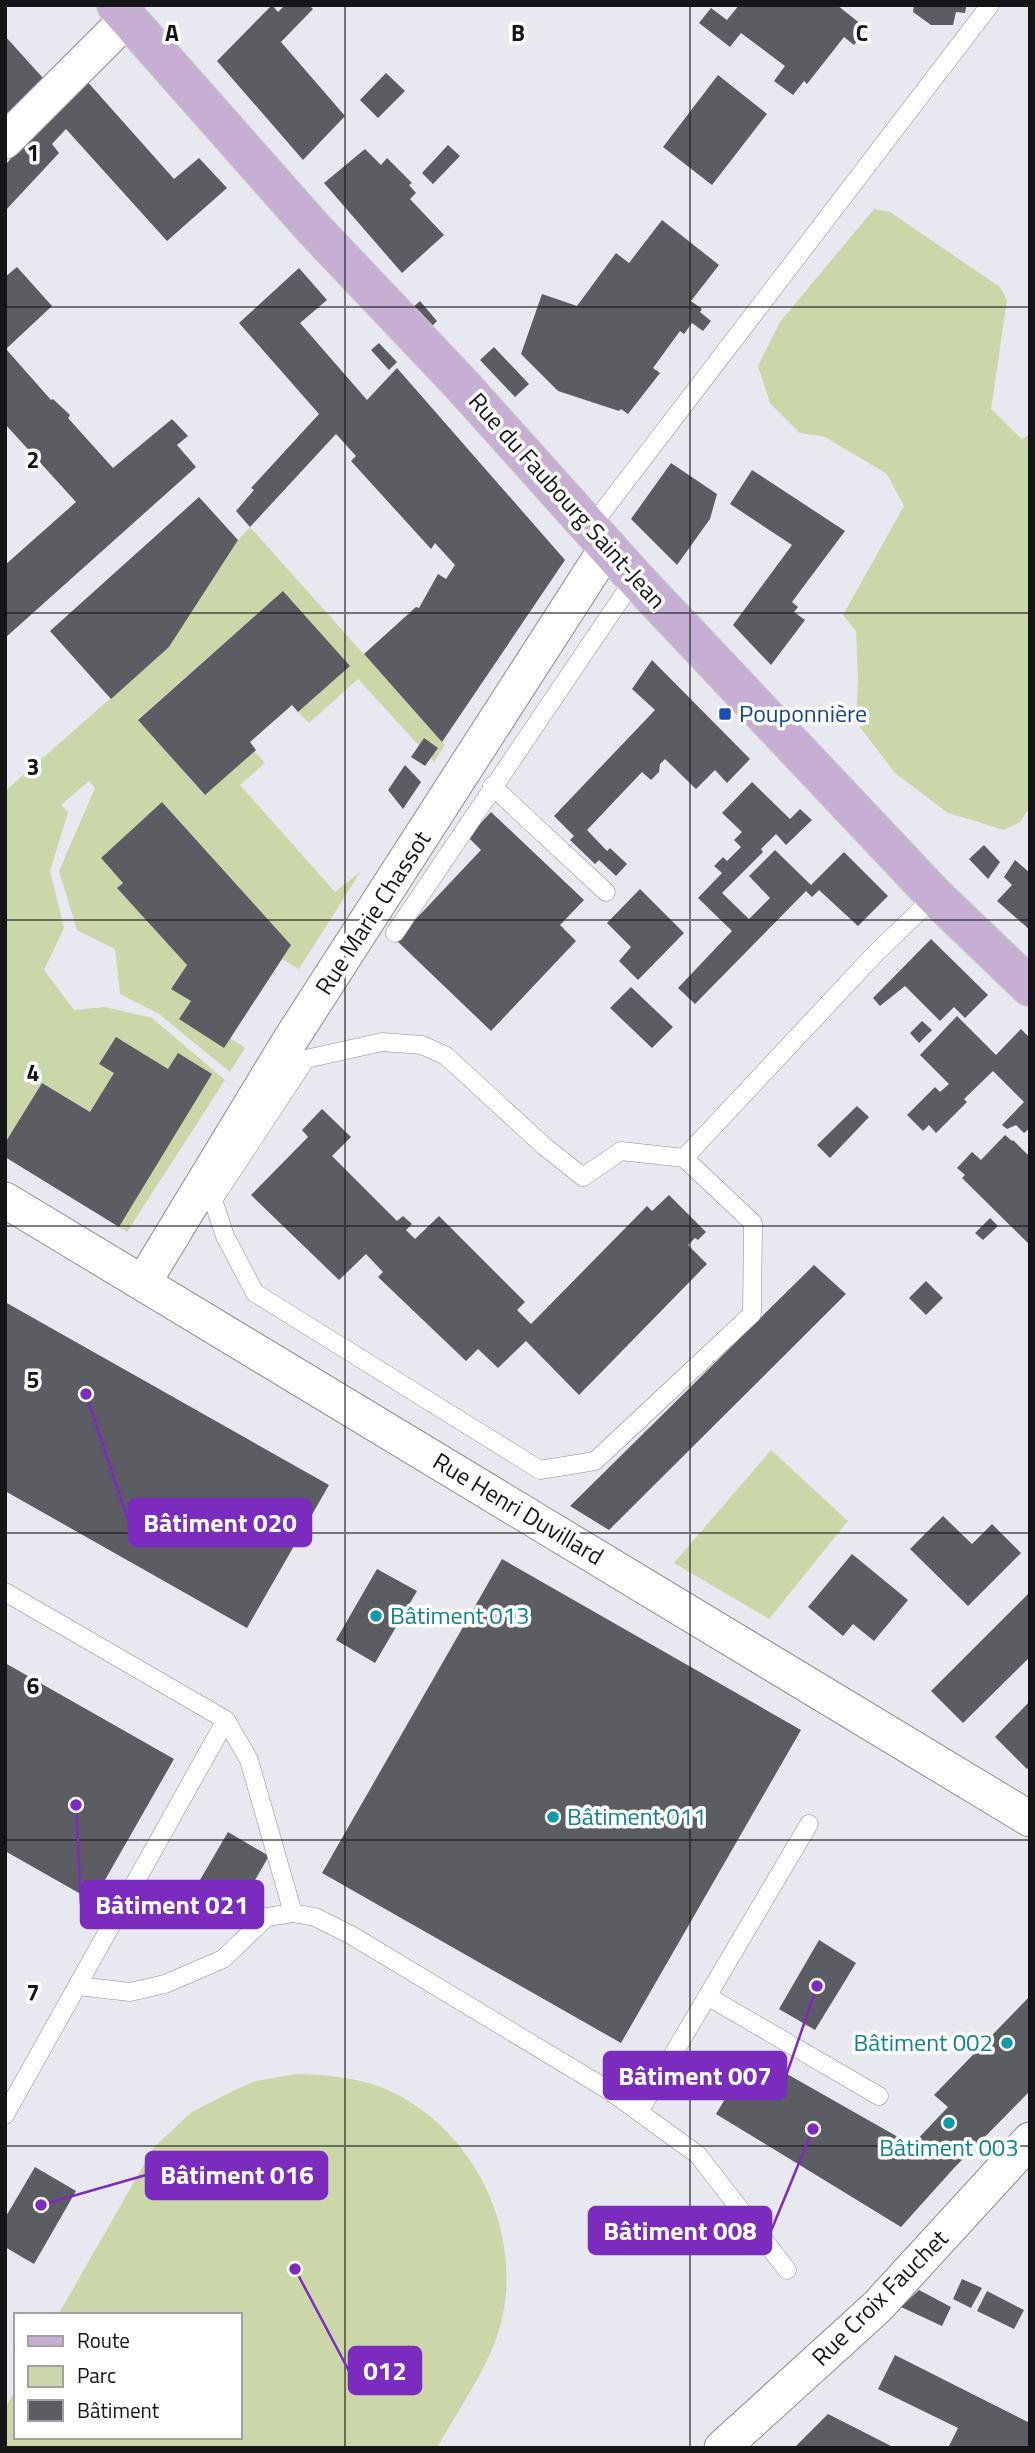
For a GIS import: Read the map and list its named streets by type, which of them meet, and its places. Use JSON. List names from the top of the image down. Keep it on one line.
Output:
{"streets":{"main road":["Rue du Faubourg Saint-Jean"],"street":["Rue Marie Chassot","Rue Henri Duvillard","Rue Croix Fauchet"]},"crossings":[["Rue du Faubourg Saint-Jean","Rue Marie Chassot"],["Rue Marie Chassot","Rue Henri Duvillard"]],"places":{"transit":["Pouponnière"],"other":["Bâtiment 020","Bâtiment 013","Bâtiment 021","Bâtiment 011","Bâtiment 007","Bâtiment 002","Bâtiment 003","Bâtiment 008","Bâtiment 016","012"]},"legend":["Route","Parc","Bâtiment"],"grid":{"columns":["A","B","C"],"rows":["1","2","3","4","5","6","7"]}}
